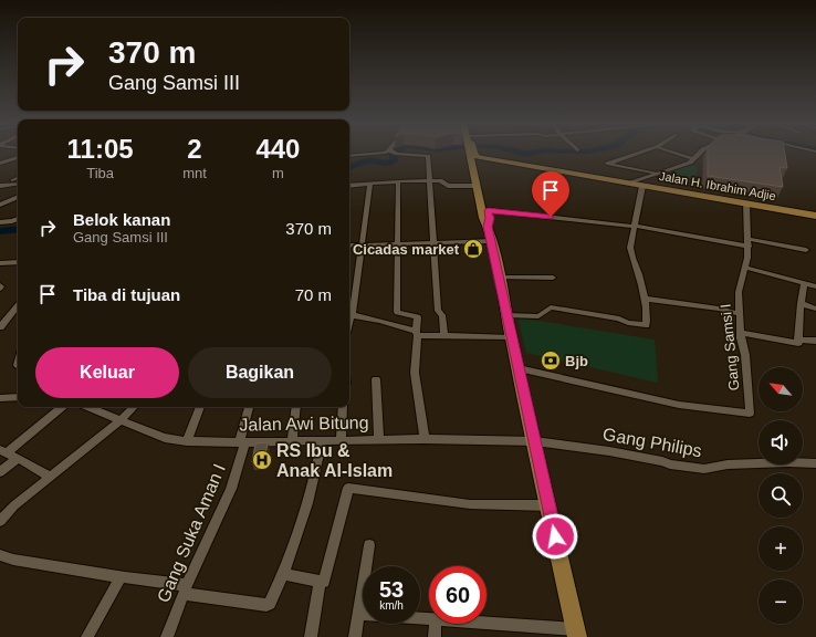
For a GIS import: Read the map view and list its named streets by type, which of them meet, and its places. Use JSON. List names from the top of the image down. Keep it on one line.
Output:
{"streets":{"main road":["Jalan H. Ibrahim Adjie"],"street":["Gang Samsi I","Jalan Awi Bitung","Gang Philips","Gang Suka Aman I"]},"crossings":[["Jalan H. Ibrahim Adjie","Gang Samsi I"],["Jalan Awi Bitung","Gang Philips"],["Jalan Awi Bitung","Gang Suka Aman I"]],"places":{"shop":["Cicadas market"],"bank":["Bjb"],"hospital":["RS Ibu & Anak Al-Islam"]},"north":"top left","page":{"turn":["370 m","Gang Samsi III"],"eta":["11:05","Tiba","2","mnt","440","m"],"list":[{"name":"Belok kanan","note":"Gang Samsi III","value":"370 m"},{"name":"Tiba di tujuan","value":"70 m"}],"buttons":["Keluar","Bagikan"],"map_buttons":["+","−"],"speed":"53 km/h","limit":"60"}}
